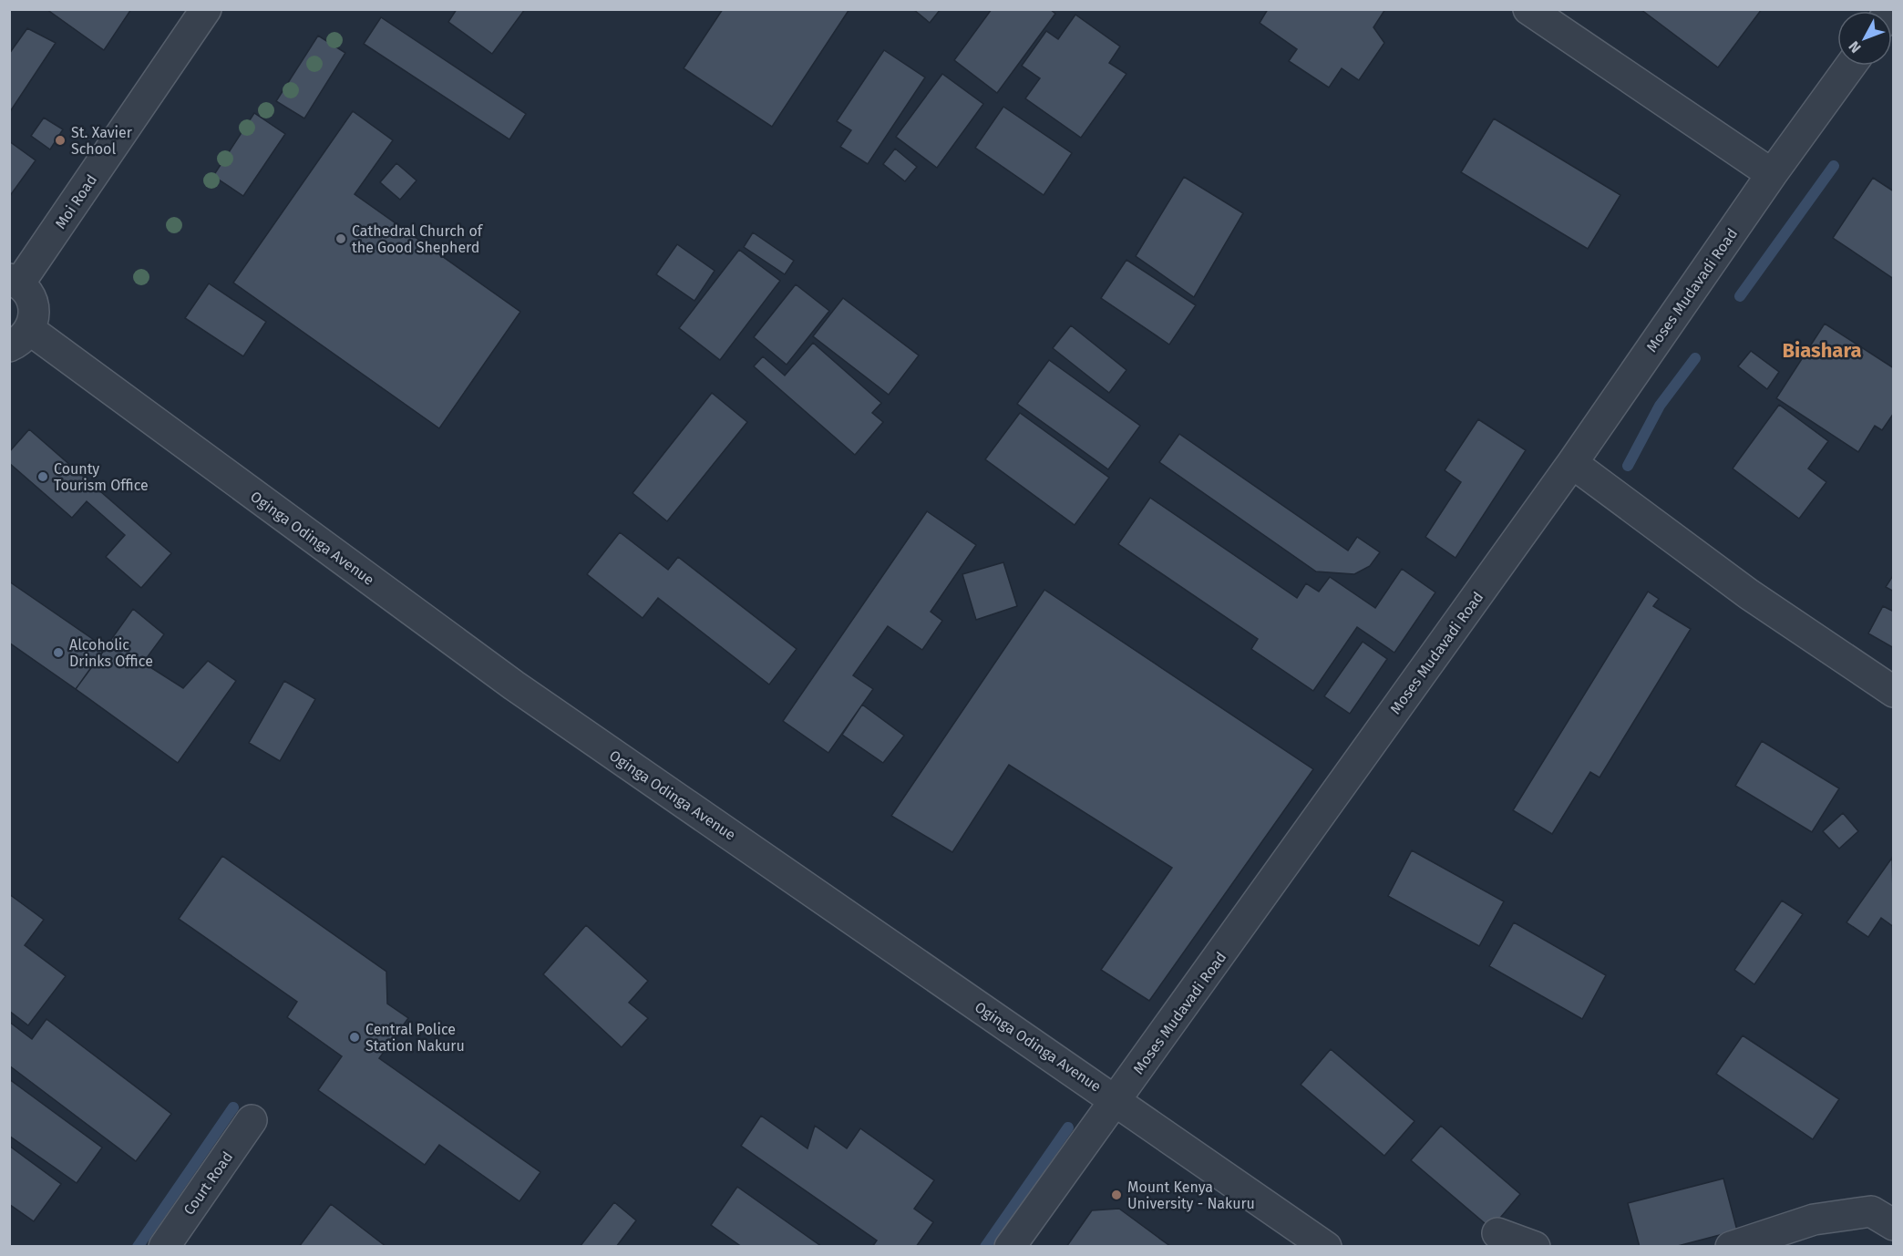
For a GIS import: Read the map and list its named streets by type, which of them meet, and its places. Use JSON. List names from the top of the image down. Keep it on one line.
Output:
{"streets":{"street":["Moi Road","Moses Mudavadi Road","Oginga Odinga Avenue","Court Road"]},"crossings":[["Moses Mudavadi Road","Oginga Odinga Avenue"]],"districts":["Biashara"],"places":["St. Xavier School","Cathedral Church of the Good Shepherd","County Tourism Office","Alcoholic Drinks Office","Central Police Station Nakuru","Mount Kenya University - Nakuru"],"north":"bottom left"}
